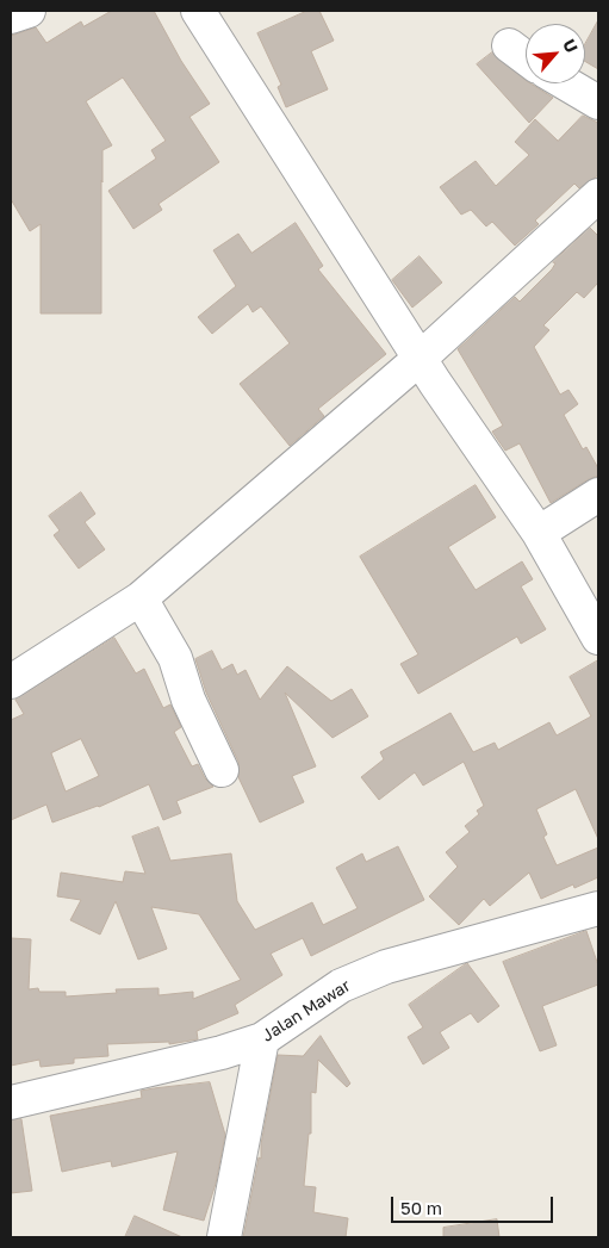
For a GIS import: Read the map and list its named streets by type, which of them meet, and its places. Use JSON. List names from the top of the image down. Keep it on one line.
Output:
{"streets":{"street":["Jalan Mawar"]},"scale_bar":"50 m","north":"top right"}
